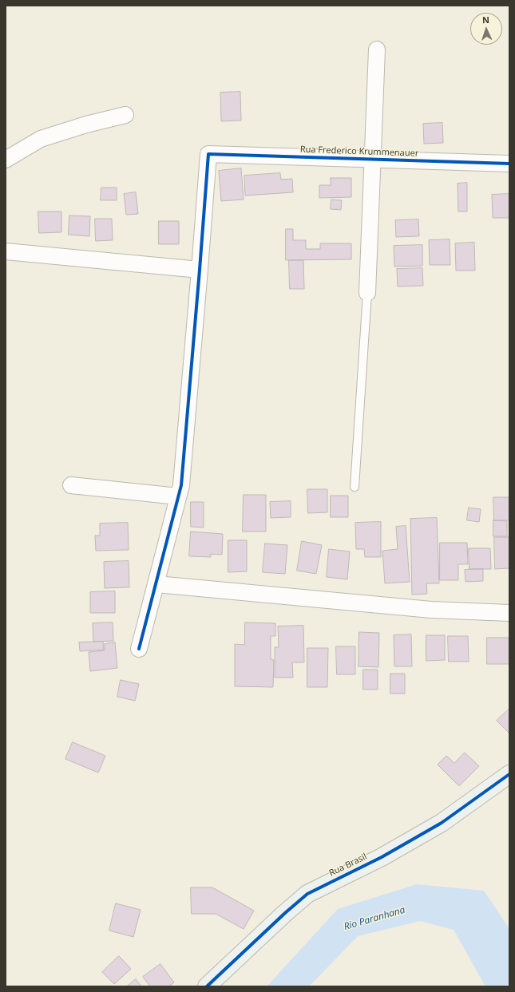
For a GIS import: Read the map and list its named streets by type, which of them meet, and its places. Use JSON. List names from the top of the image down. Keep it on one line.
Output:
{"streets":{"street":["Rua Frederico Krummenauer","Rua Brasil"]},"water":["Rio Paranhana"],"north":"top"}
